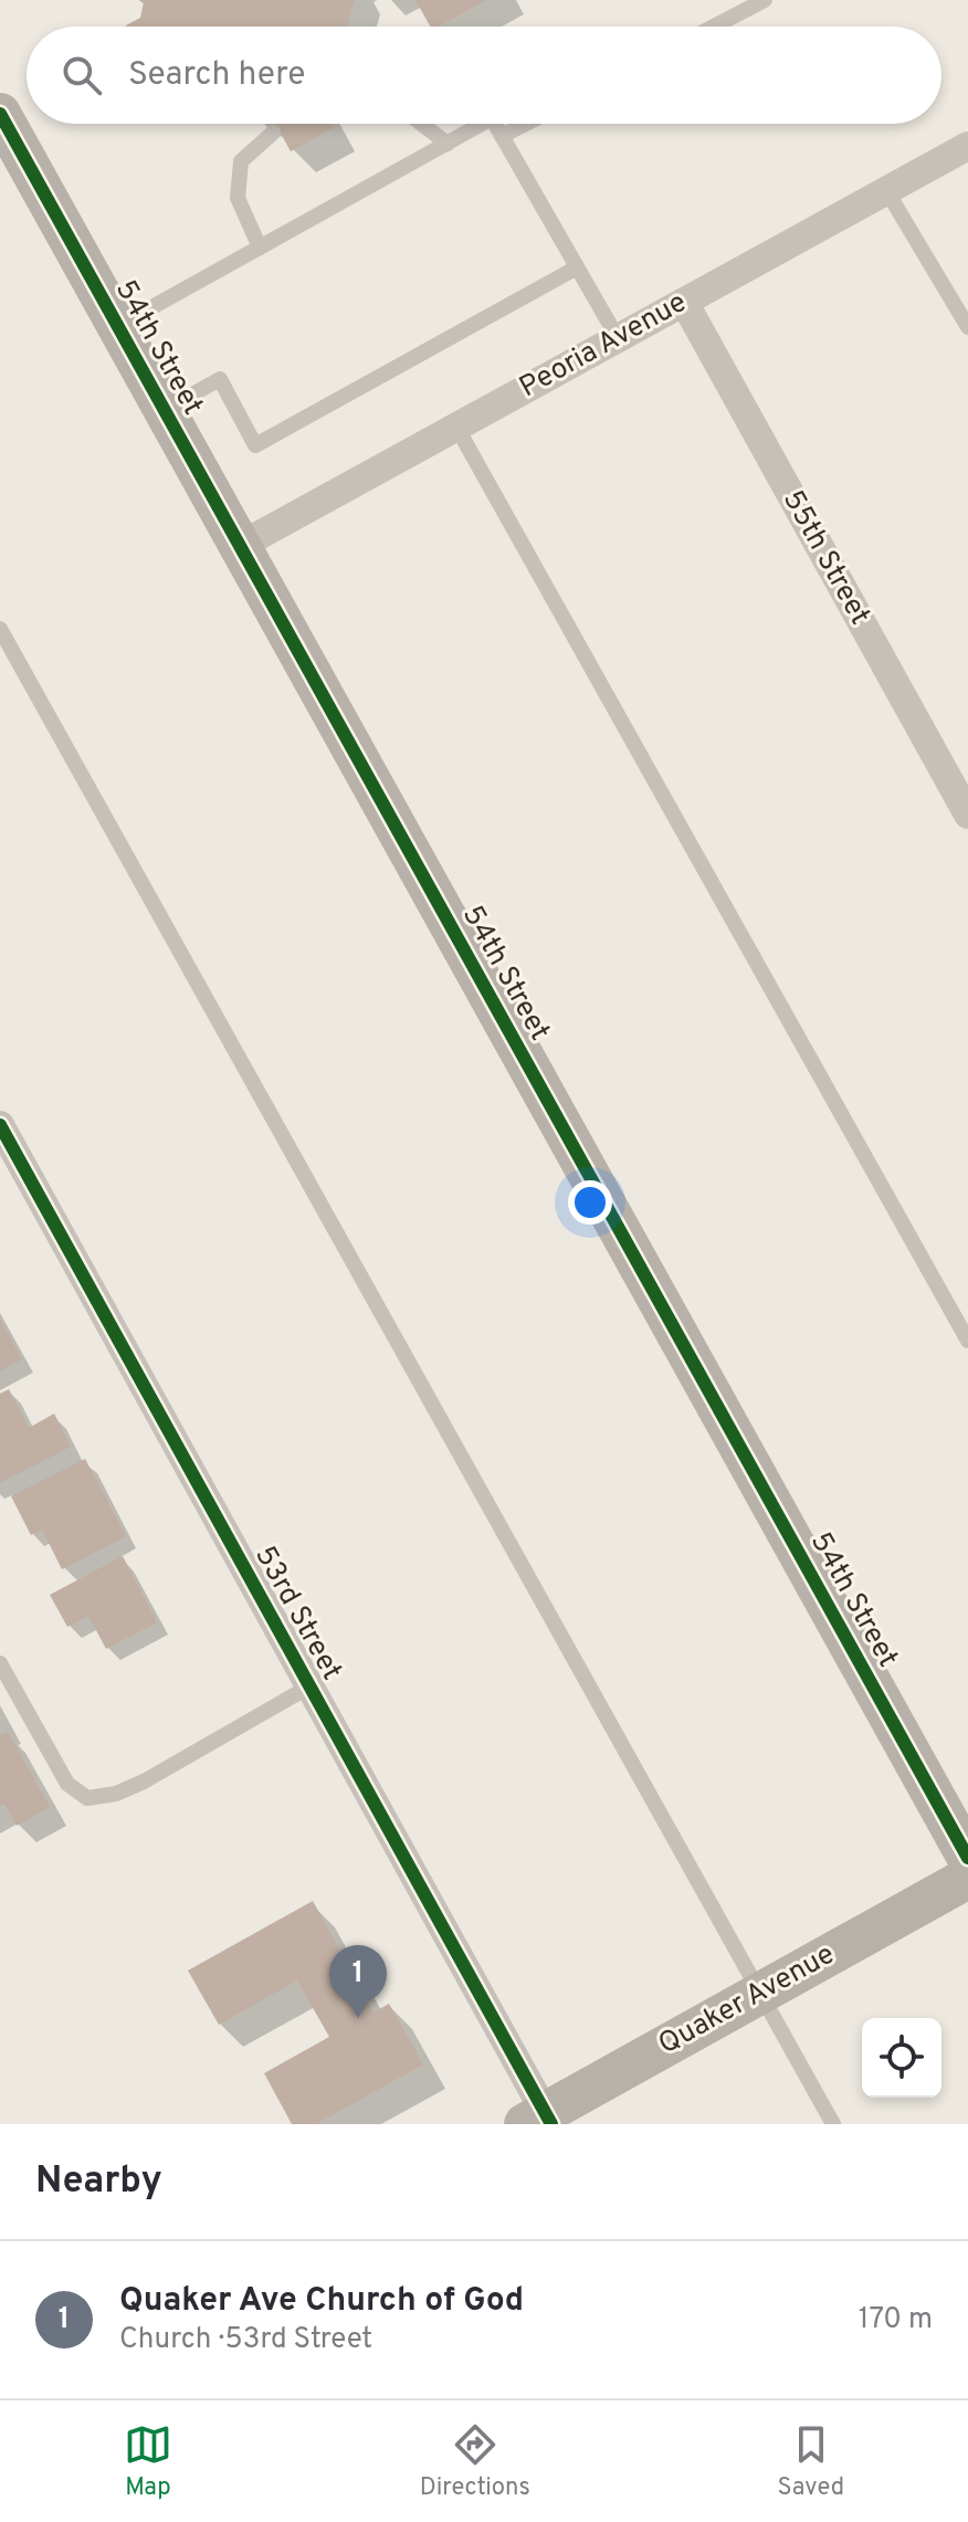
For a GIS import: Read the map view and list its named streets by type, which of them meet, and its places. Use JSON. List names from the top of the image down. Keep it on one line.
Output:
{"streets":{"street":["Peoria Avenue","54th Street","55th Street","53rd Street","Quaker Avenue"]},"crossings":[["Peoria Avenue","54th Street"],["Peoria Avenue","55th Street"],["53rd Street","Quaker Avenue"]],"page":{"search":"Search here","pins":"1","heading":"Nearby","list":[{"mark":"1","name":"Quaker Ave Church of God","note":"Church · 53rd Street","value":"170 m"}],"nav":["Map","Directions","Saved"]}}
